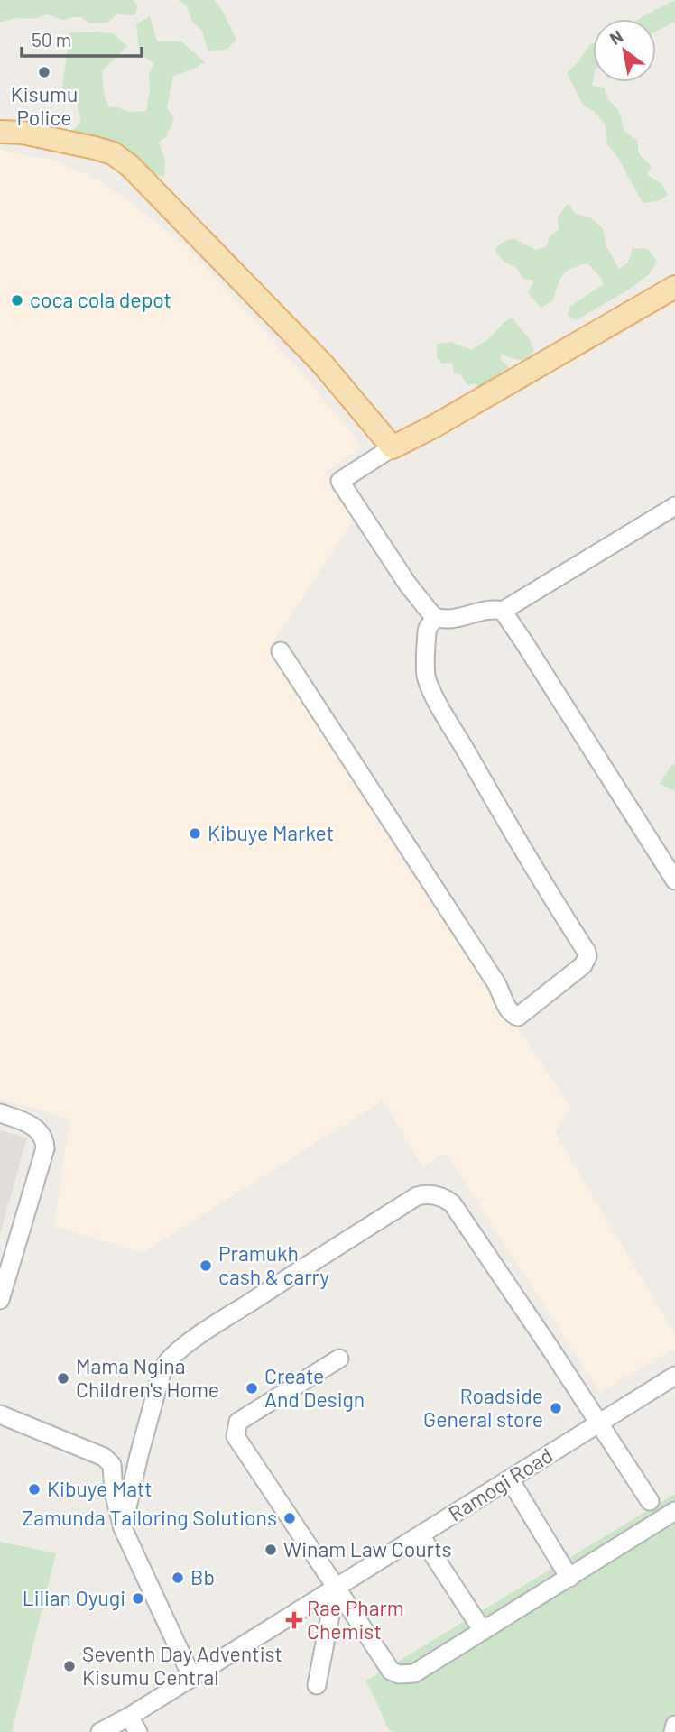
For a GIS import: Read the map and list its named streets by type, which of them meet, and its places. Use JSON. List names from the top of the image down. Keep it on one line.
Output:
{"streets":{"street":["Ramogi Road"]},"places":{"other":["Kisumu Police","coca cola depot","Kibuye Market","Pramukh cash & carry","Mama Ngina Children's Home","Create And Design","Roadside General store","Kibuye Matt","Zamunda Tailoring Solutions","Winam Law Courts","Bb","Lilian Oyugi","Seventh Day Adventist Kisumu Central"],"health":["Rae Pharm Chemist"]},"scale_bar":"50 m","north":"top left"}
